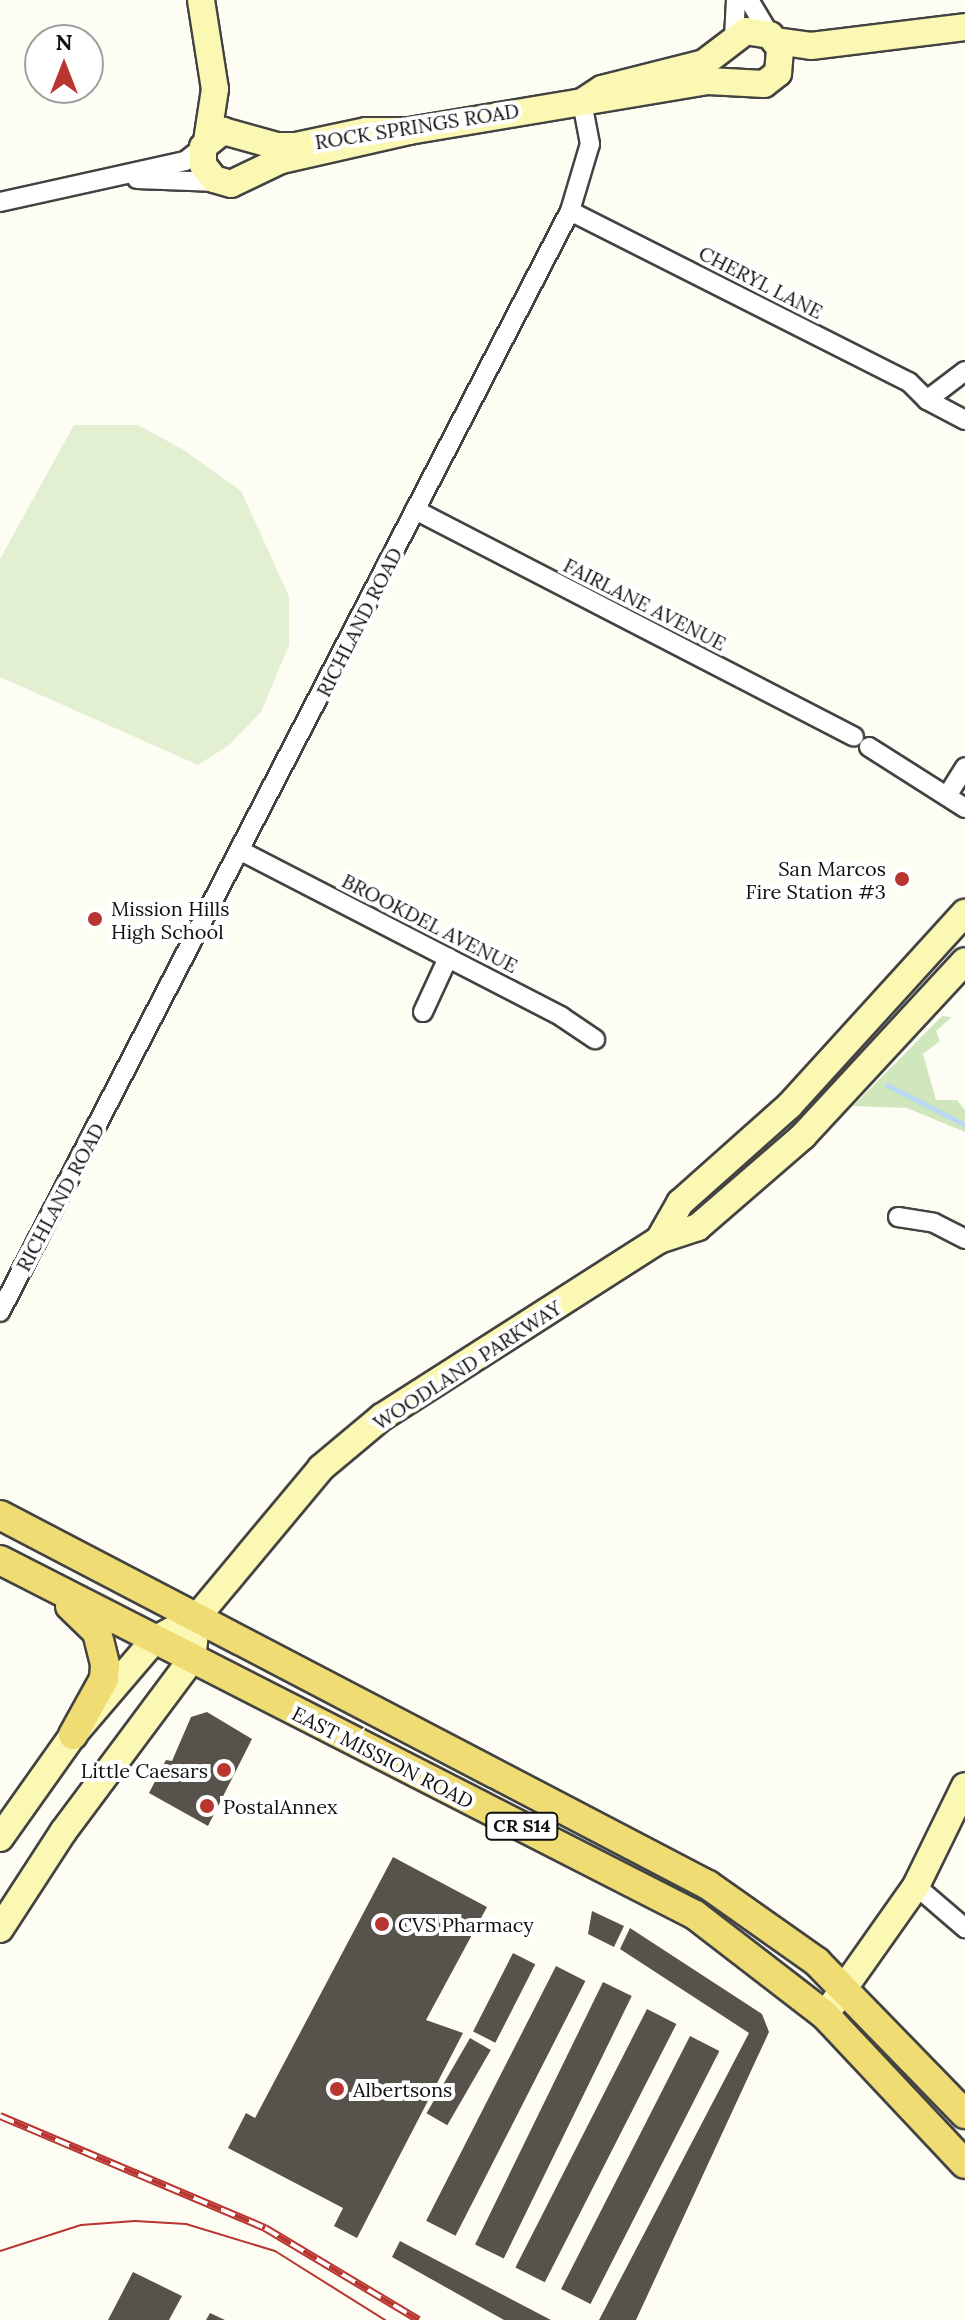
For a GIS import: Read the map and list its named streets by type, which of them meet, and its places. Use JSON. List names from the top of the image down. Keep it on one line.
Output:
{"streets":{"main road":["ROCK SPRINGS ROAD","WOODLAND PARKWAY","EAST MISSION ROAD","CR S14"],"street":["CHERYL LANE","FAIRLANE AVENUE","RICHLAND ROAD","BROOKDEL AVENUE"]},"crossings":[["ROCK SPRINGS ROAD","RICHLAND ROAD"],["CHERYL LANE","RICHLAND ROAD"],["FAIRLANE AVENUE","RICHLAND ROAD"],["RICHLAND ROAD","BROOKDEL AVENUE"],["WOODLAND PARKWAY","EAST MISSION ROAD"]],"places":["San Marcos Fire Station #3","Mission Hills High School","Little Caesars","PostalAnnex","CVS Pharmacy","Albertsons"],"north":"top"}
